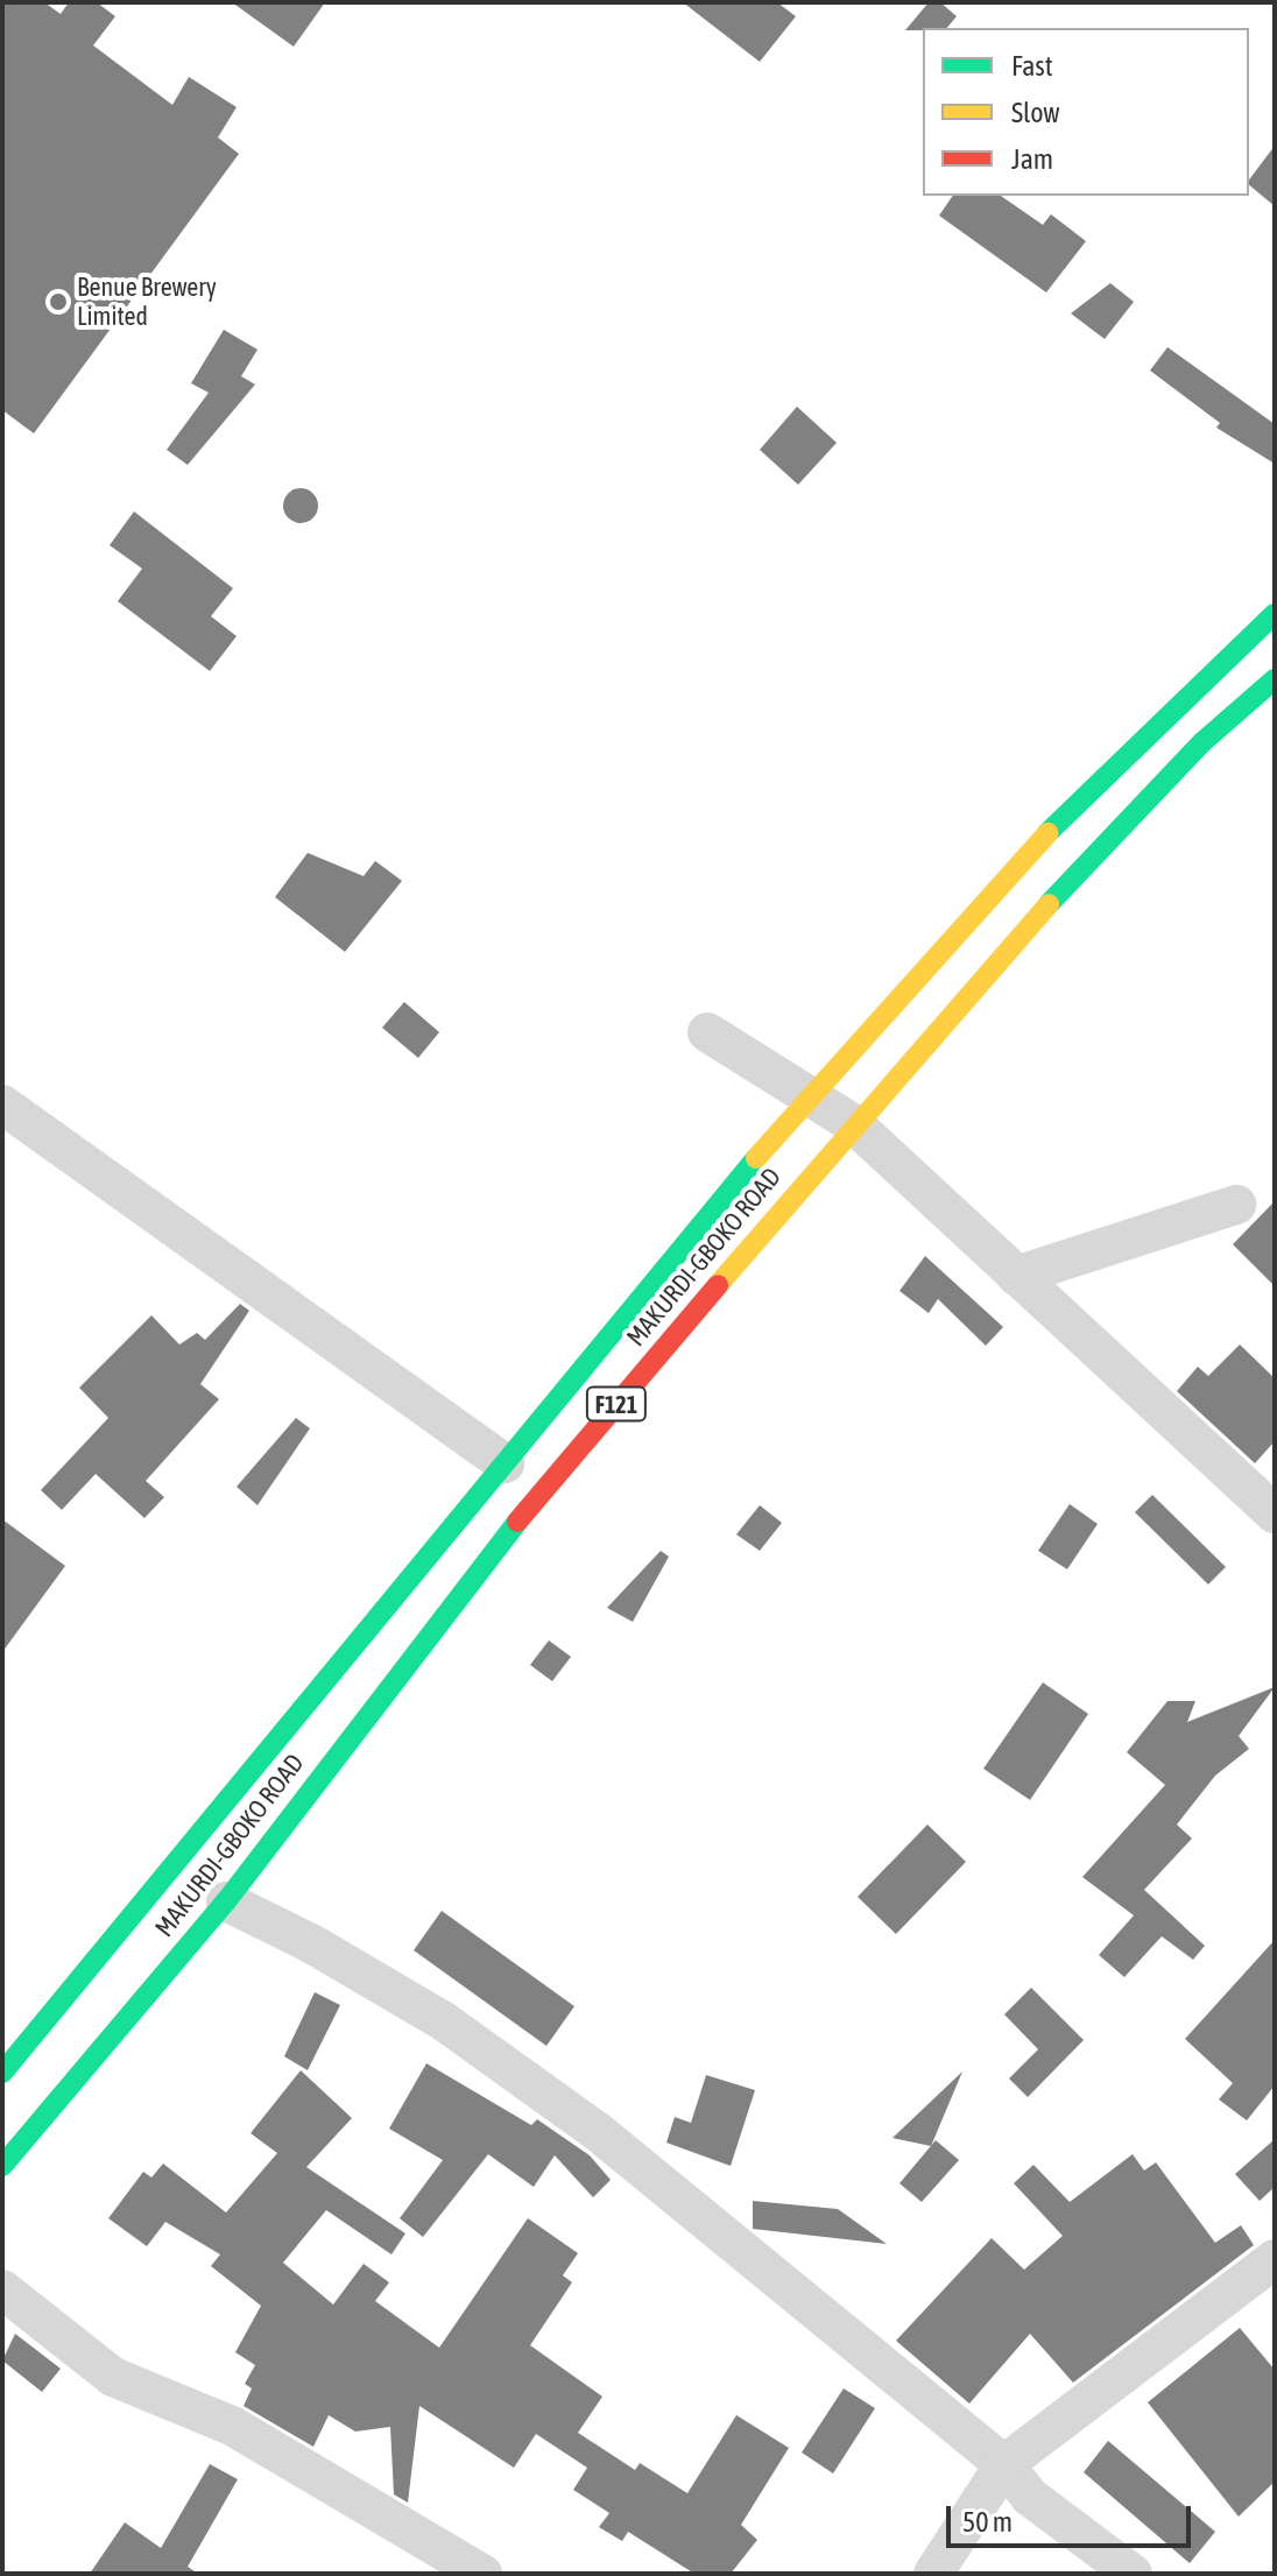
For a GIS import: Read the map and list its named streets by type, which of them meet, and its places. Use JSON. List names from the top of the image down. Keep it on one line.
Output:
{"streets":{"main road":["MAKURDI-GBOKO ROAD","F121"]},"places":["Benue Brewery Limited"],"legend":["Fast","Slow","Jam"],"scale_bar":"50 m"}
